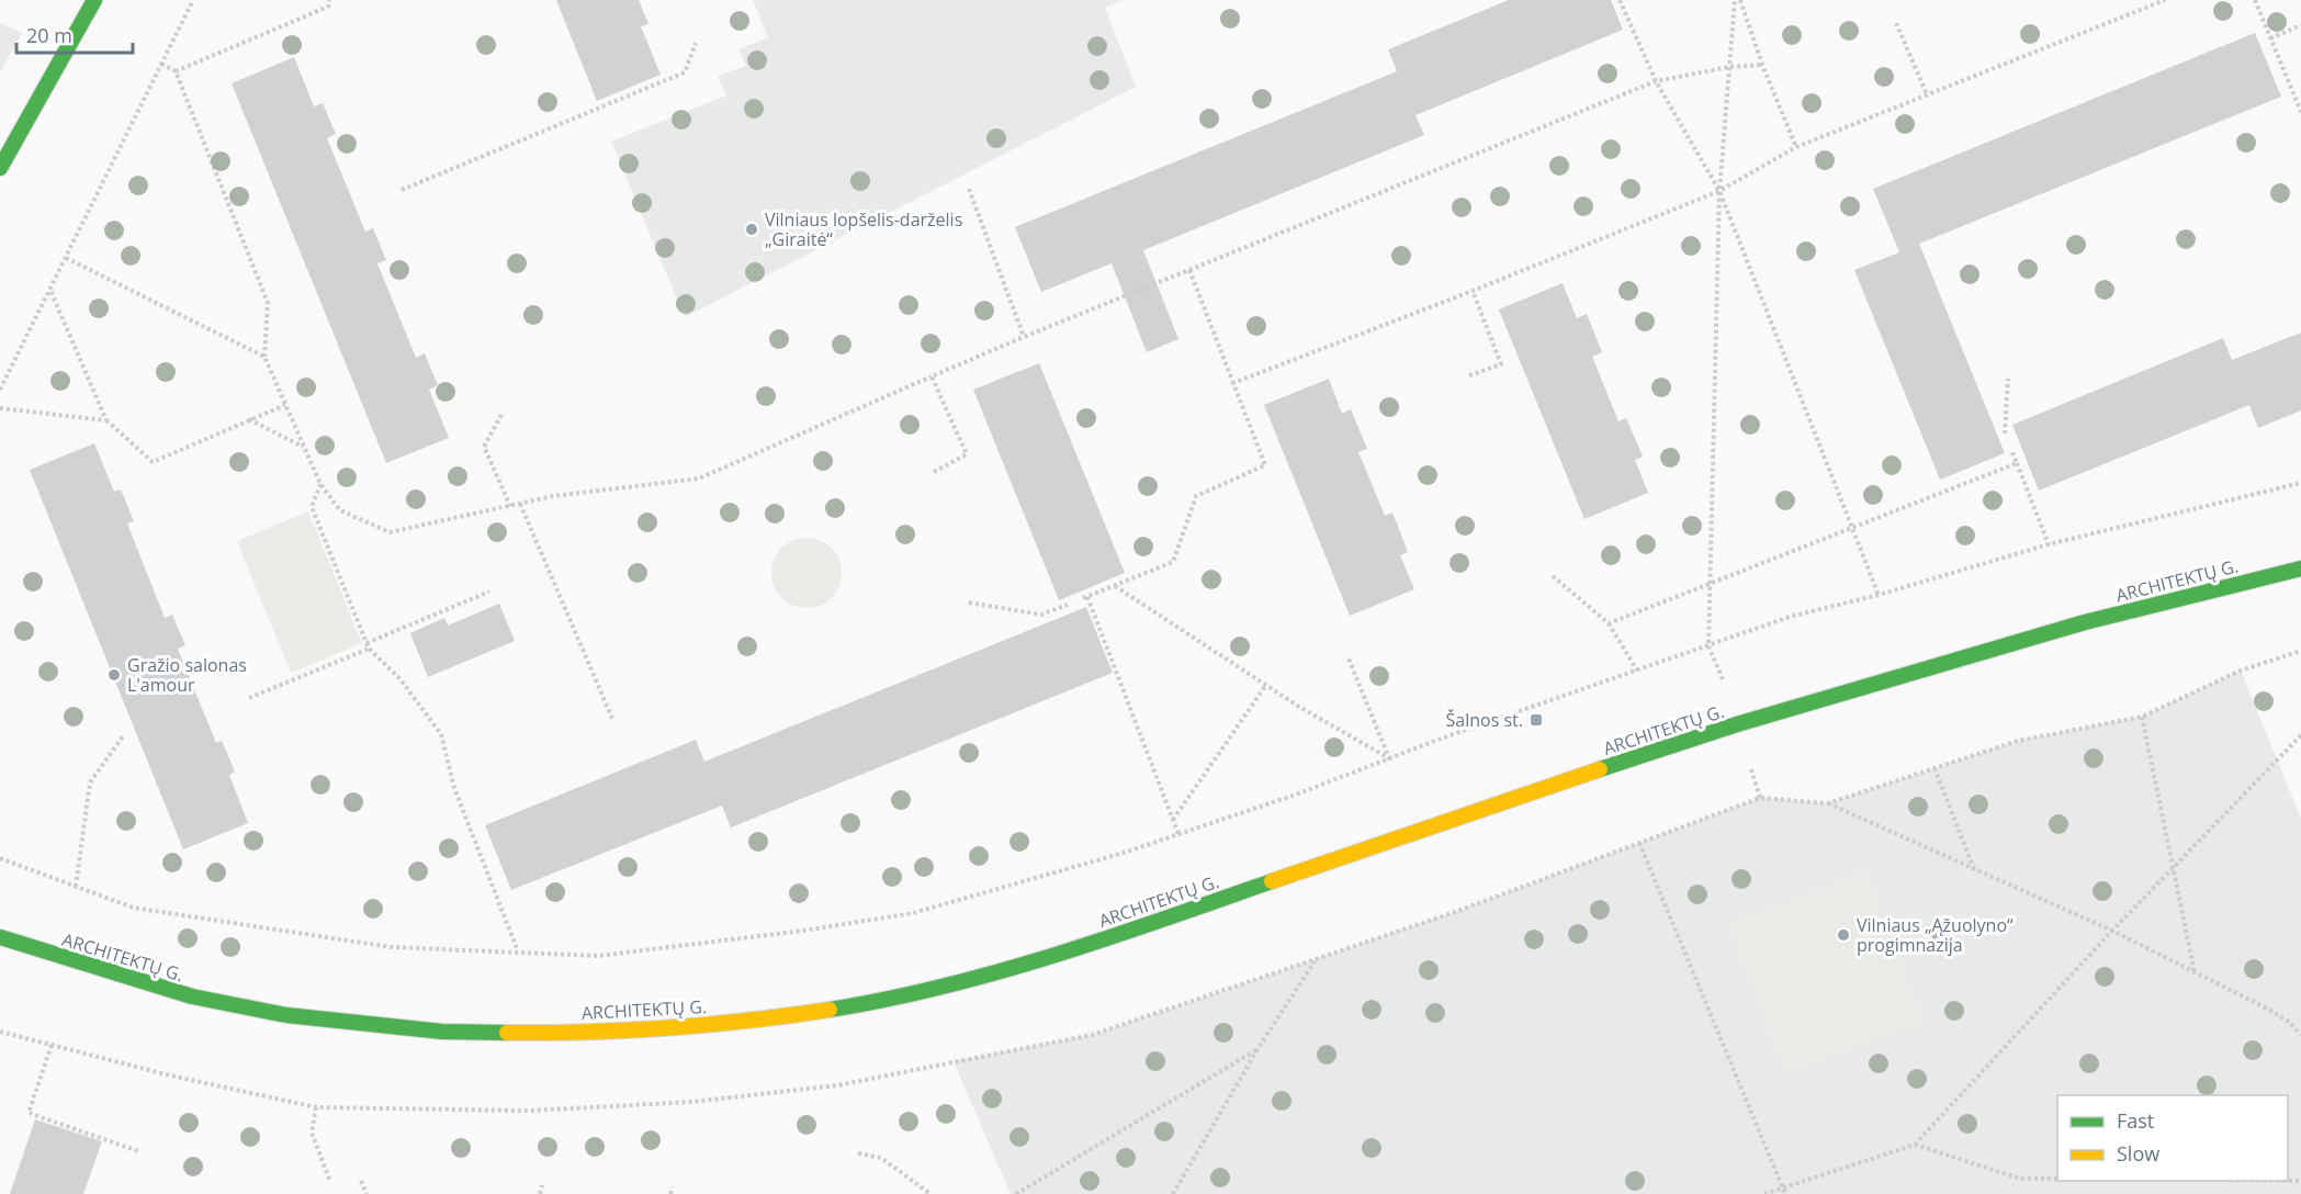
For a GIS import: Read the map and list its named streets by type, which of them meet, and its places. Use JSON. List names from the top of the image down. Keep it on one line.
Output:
{"streets":{"street":["ARCHITEKTŲ G."]},"places":{"other":["Vilniaus lopšelis-darželis „Giraitė“","Gražio salonas L'amour","Vilniaus „Ąžuolyno“ progimnazija"],"transit":["Šalnos st."]},"legend":["Fast","Slow"],"scale_bar":"20 m"}
